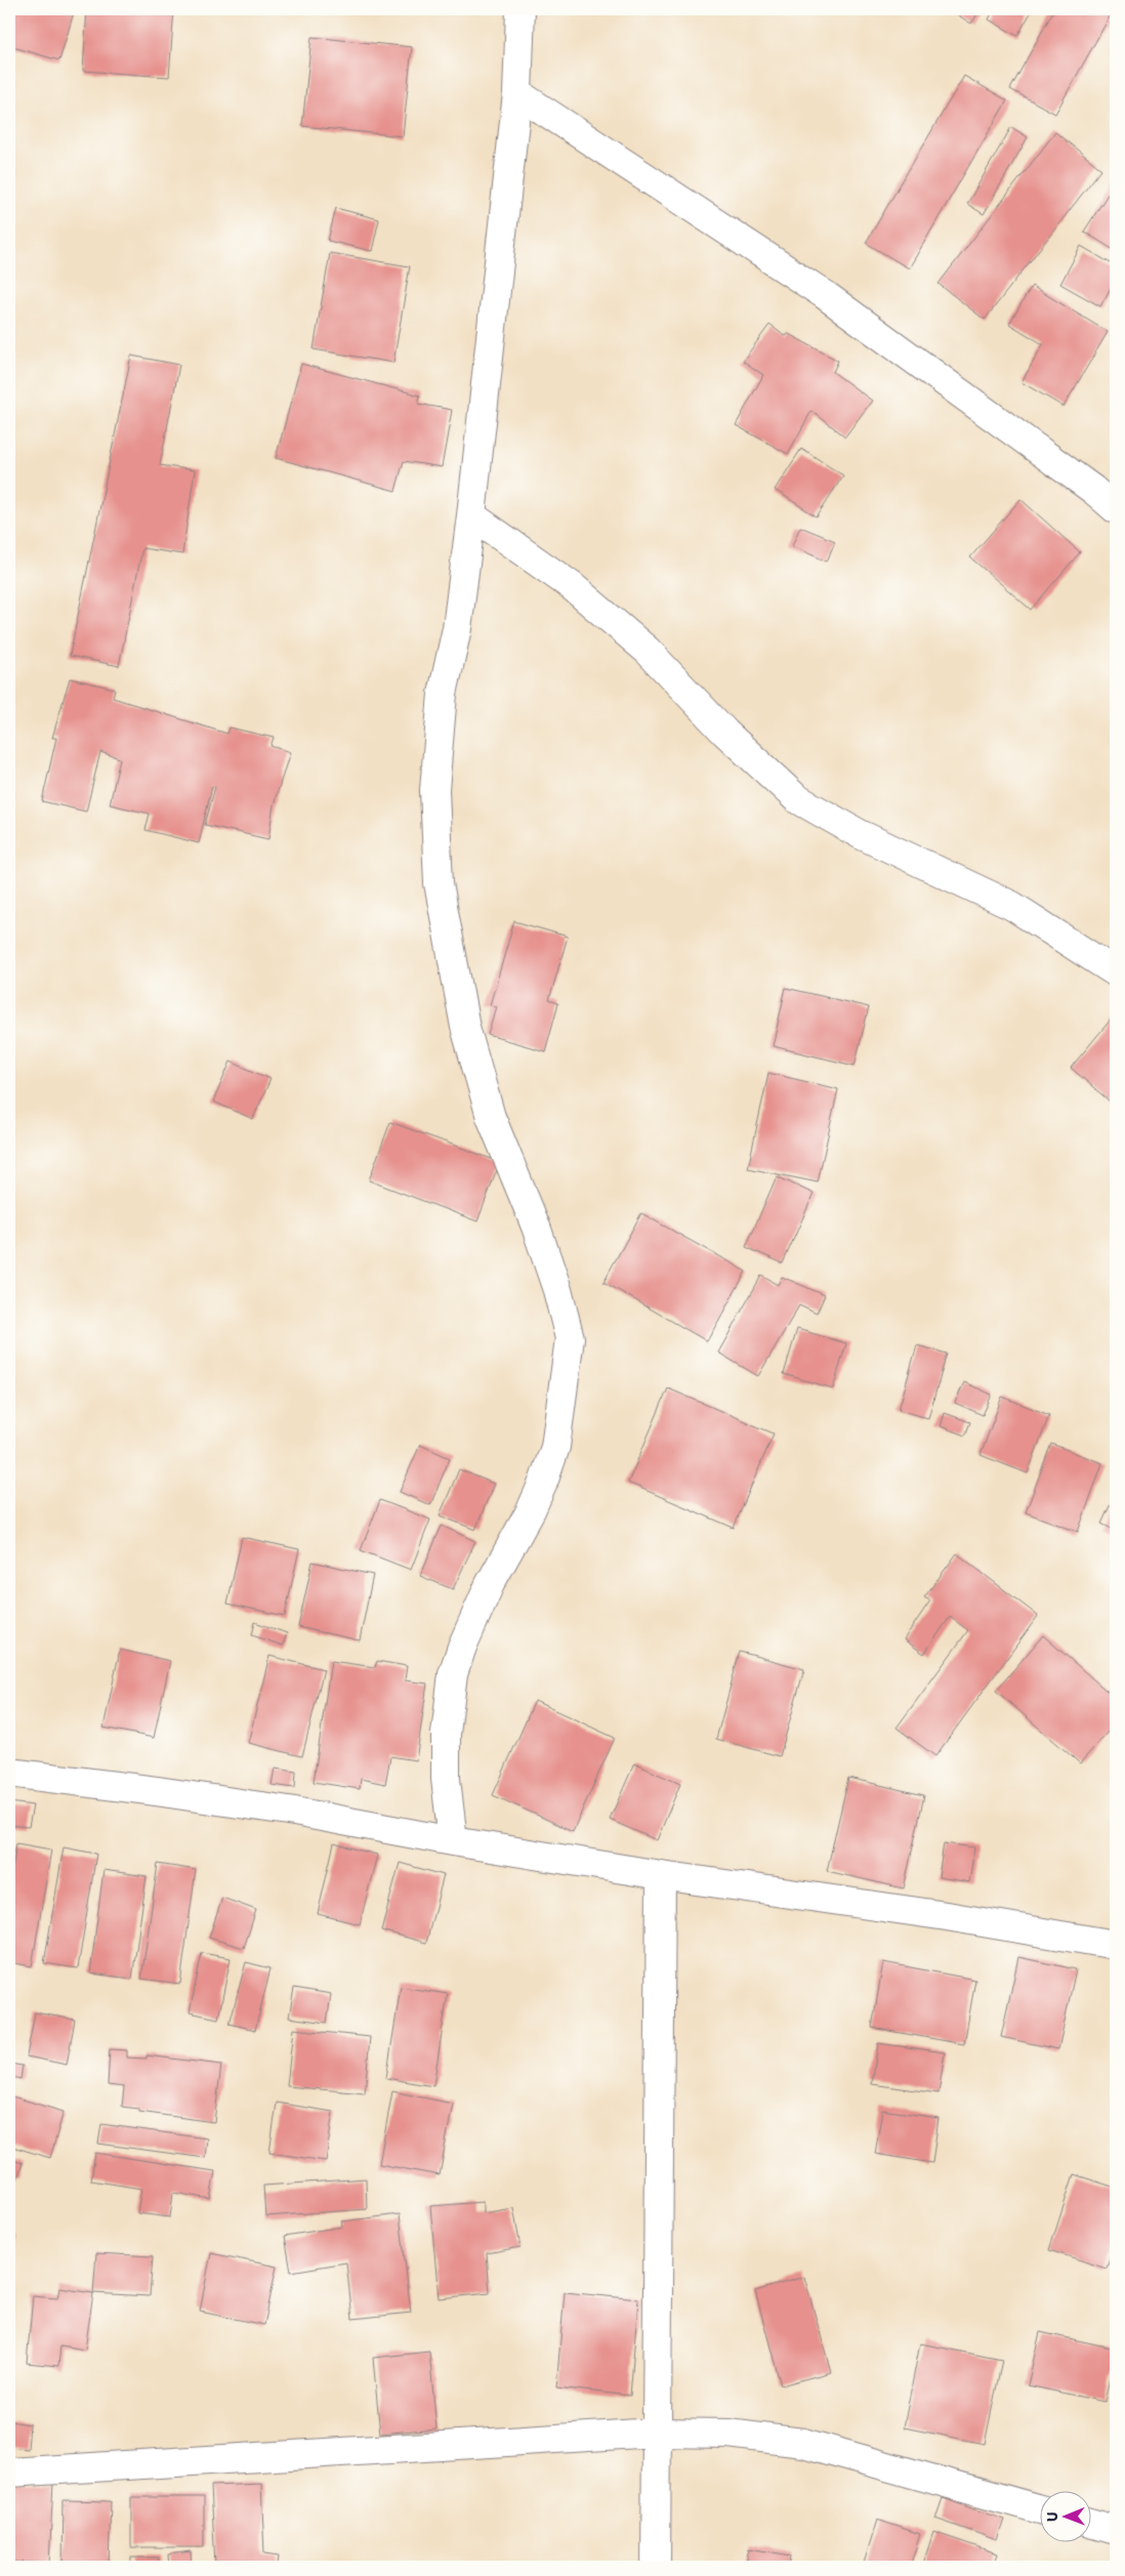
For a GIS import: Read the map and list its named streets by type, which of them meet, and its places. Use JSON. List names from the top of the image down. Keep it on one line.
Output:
{"north":"left"}
